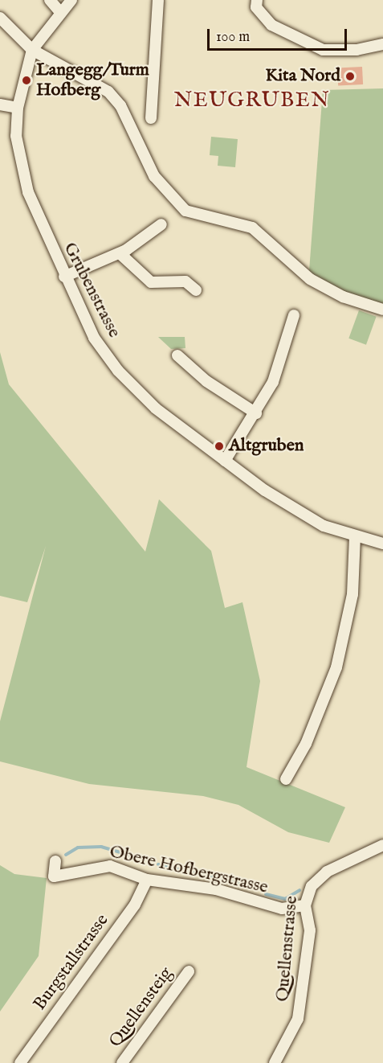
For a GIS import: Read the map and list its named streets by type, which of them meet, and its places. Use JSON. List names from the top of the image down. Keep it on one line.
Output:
{"streets":{"street":["Grubenstrasse","Obere Hofbergstrasse","Quellenstrasse","Burgstallstrasse","Quellensteig"]},"crossings":[["Obere Hofbergstrasse","Quellenstrasse"],["Obere Hofbergstrasse","Burgstallstrasse"]],"districts":["NEUGRUBEN"],"places":["Kita Nord","Langegg/Turm Hofberg","Altgruben"],"scale_bar":"100 m"}
